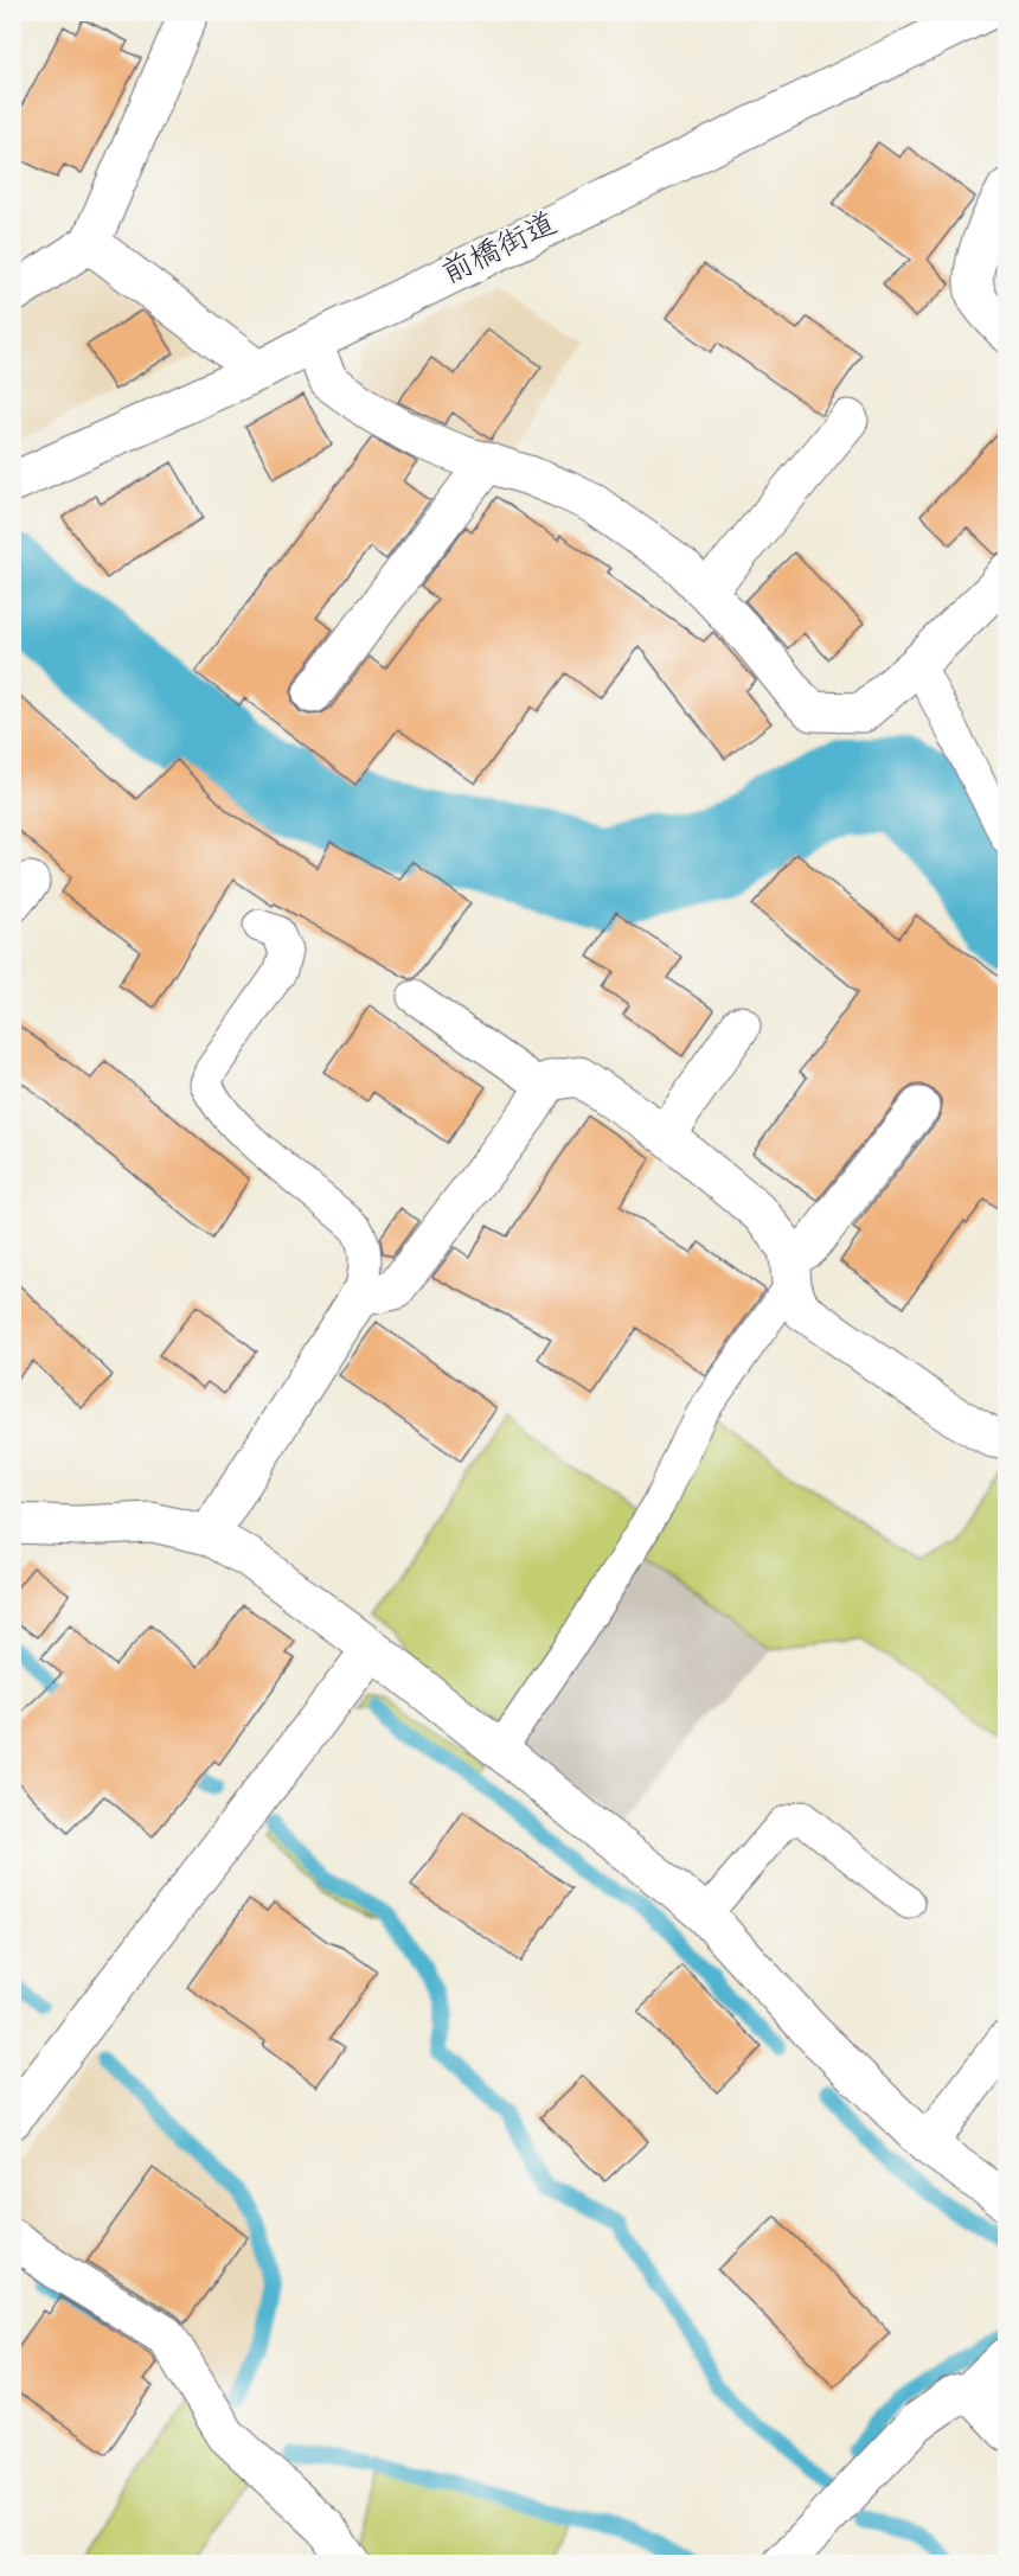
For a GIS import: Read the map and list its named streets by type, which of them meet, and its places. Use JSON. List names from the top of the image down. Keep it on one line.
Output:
{"streets":{"street":["前橋街道"]}}
